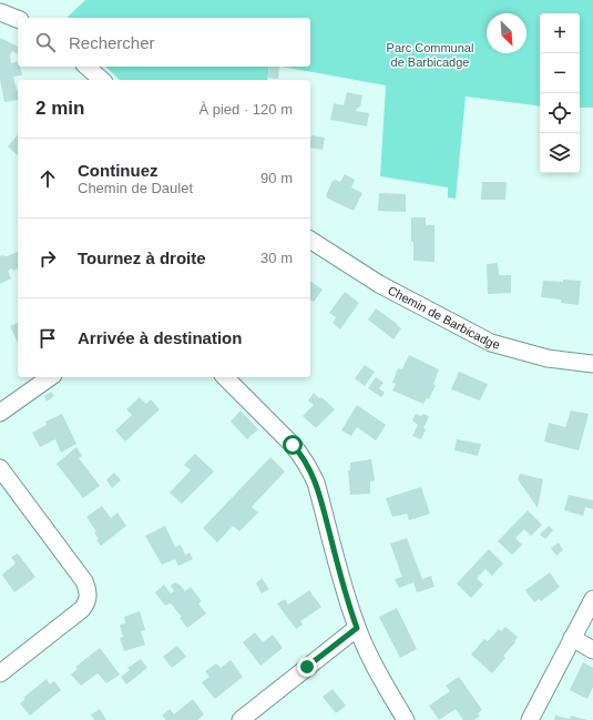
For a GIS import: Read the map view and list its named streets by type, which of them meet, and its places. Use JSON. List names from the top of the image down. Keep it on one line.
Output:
{"streets":{"street":["Chemin de Barbicadge"]},"parks":["Parc Communal de Barbicadge"],"north":"bottom right","page":{"map_buttons":["+","−"],"search":"Rechercher","heading":["2 min","À pied · 120 m"],"list":[["Continuez","Chemin de Daulet","90 m"],["Tournez à droite","30 m"],"Arrivée à destination"]}}
